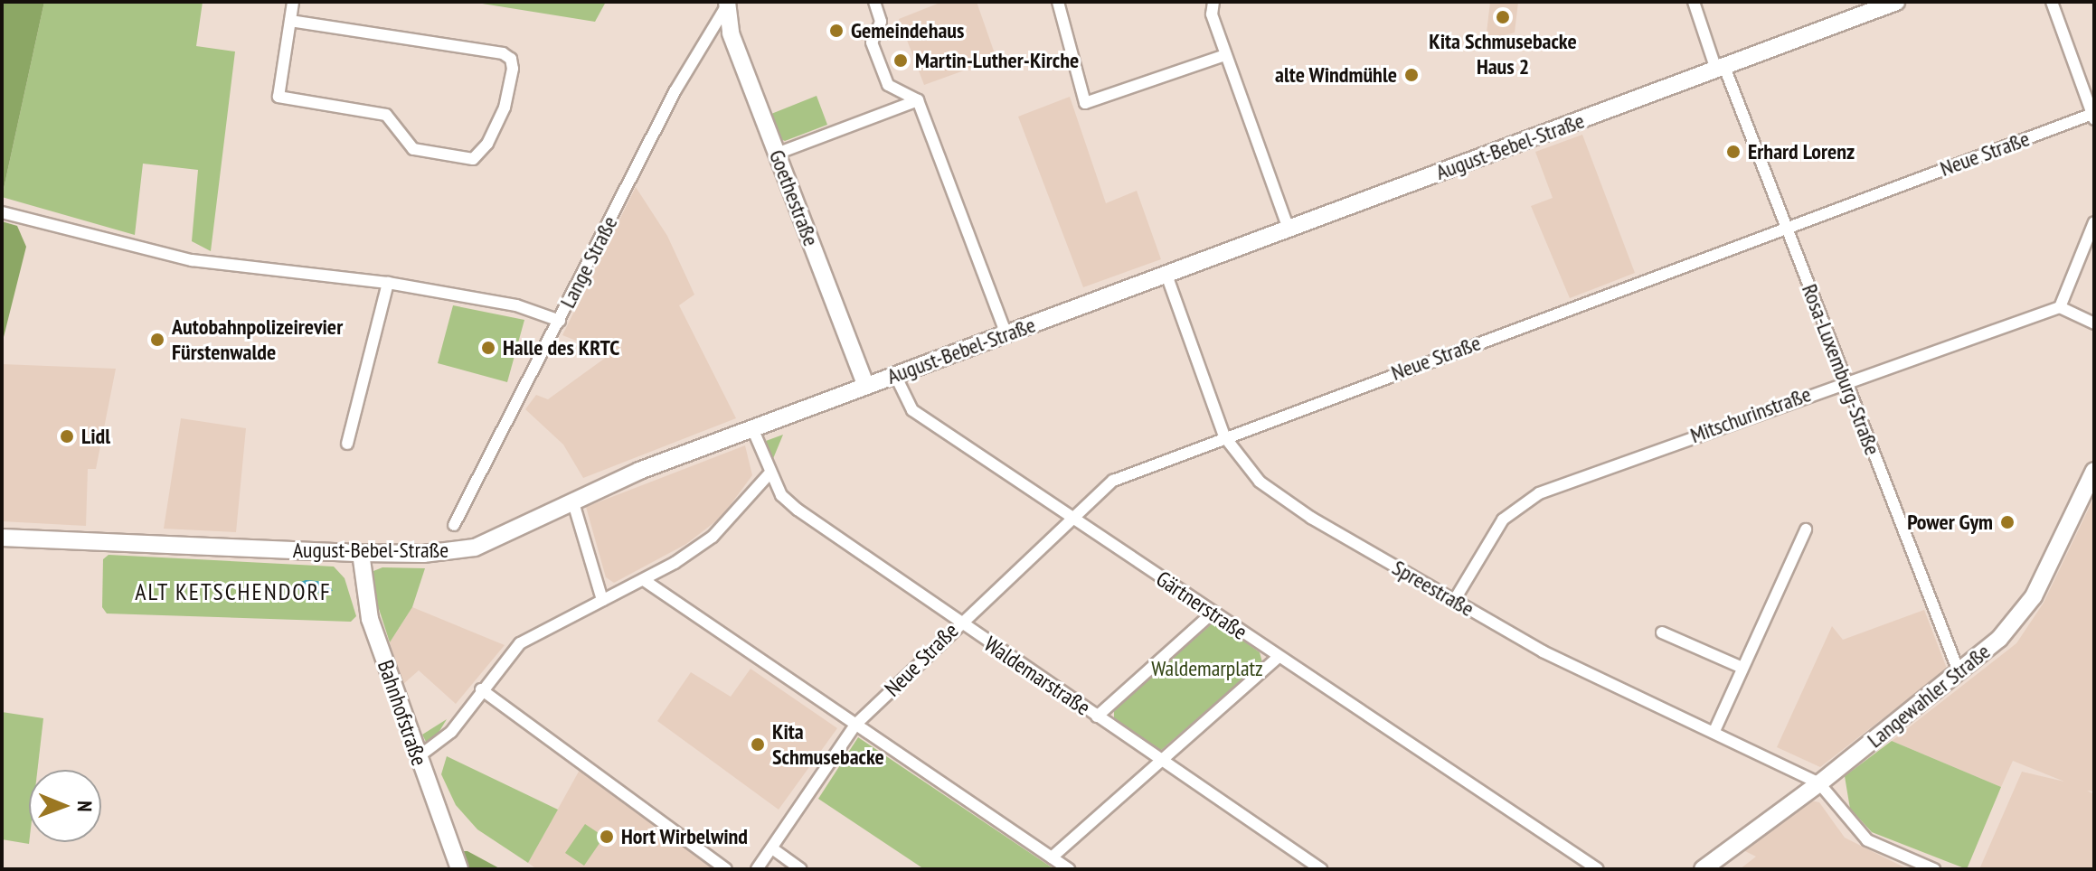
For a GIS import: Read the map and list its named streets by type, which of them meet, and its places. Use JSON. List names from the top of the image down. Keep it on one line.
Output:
{"streets":{"main road":["August-Bebel-Straße","Goethestraße","Langewahler Straße","Bahnhofstraße"],"street":["Neue Straße","Lange Straße","Rosa-Luxemburg-Straße","Mitschurinstraße","Spreestraße","Gärtnerstraße","Waldemarstraße"]},"crossings":[["August-Bebel-Straße","Goethestraße"],["August-Bebel-Straße","Rosa-Luxemburg-Straße"],["August-Bebel-Straße","Spreestraße"],["August-Bebel-Straße","Gärtnerstraße"],["August-Bebel-Straße","Waldemarstraße"],["August-Bebel-Straße","Bahnhofstraße"],["Neue Straße","Rosa-Luxemburg-Straße"],["Neue Straße","Spreestraße"],["Neue Straße","Gärtnerstraße"],["Neue Straße","Waldemarstraße"],["Goethestraße","Lange Straße"],["Rosa-Luxemburg-Straße","Mitschurinstraße"],["Rosa-Luxemburg-Straße","Langewahler Straße"],["Mitschurinstraße","Spreestraße"],["Spreestraße","Langewahler Straße"]],"districts":["ALT KETSCHENDORF"],"parks":["Waldemarplatz"],"places":["Kita Schmusebacke Haus 2","Gemeindehaus","Martin-Luther-Kirche","alte Windmühle","Erhard Lorenz","Autobahnpolizeirevier Fürstenwalde","Halle des KRTC","Lidl","Power Gym","Kita Schmusebacke","Hort Wirbelwind"],"north":"right"}
